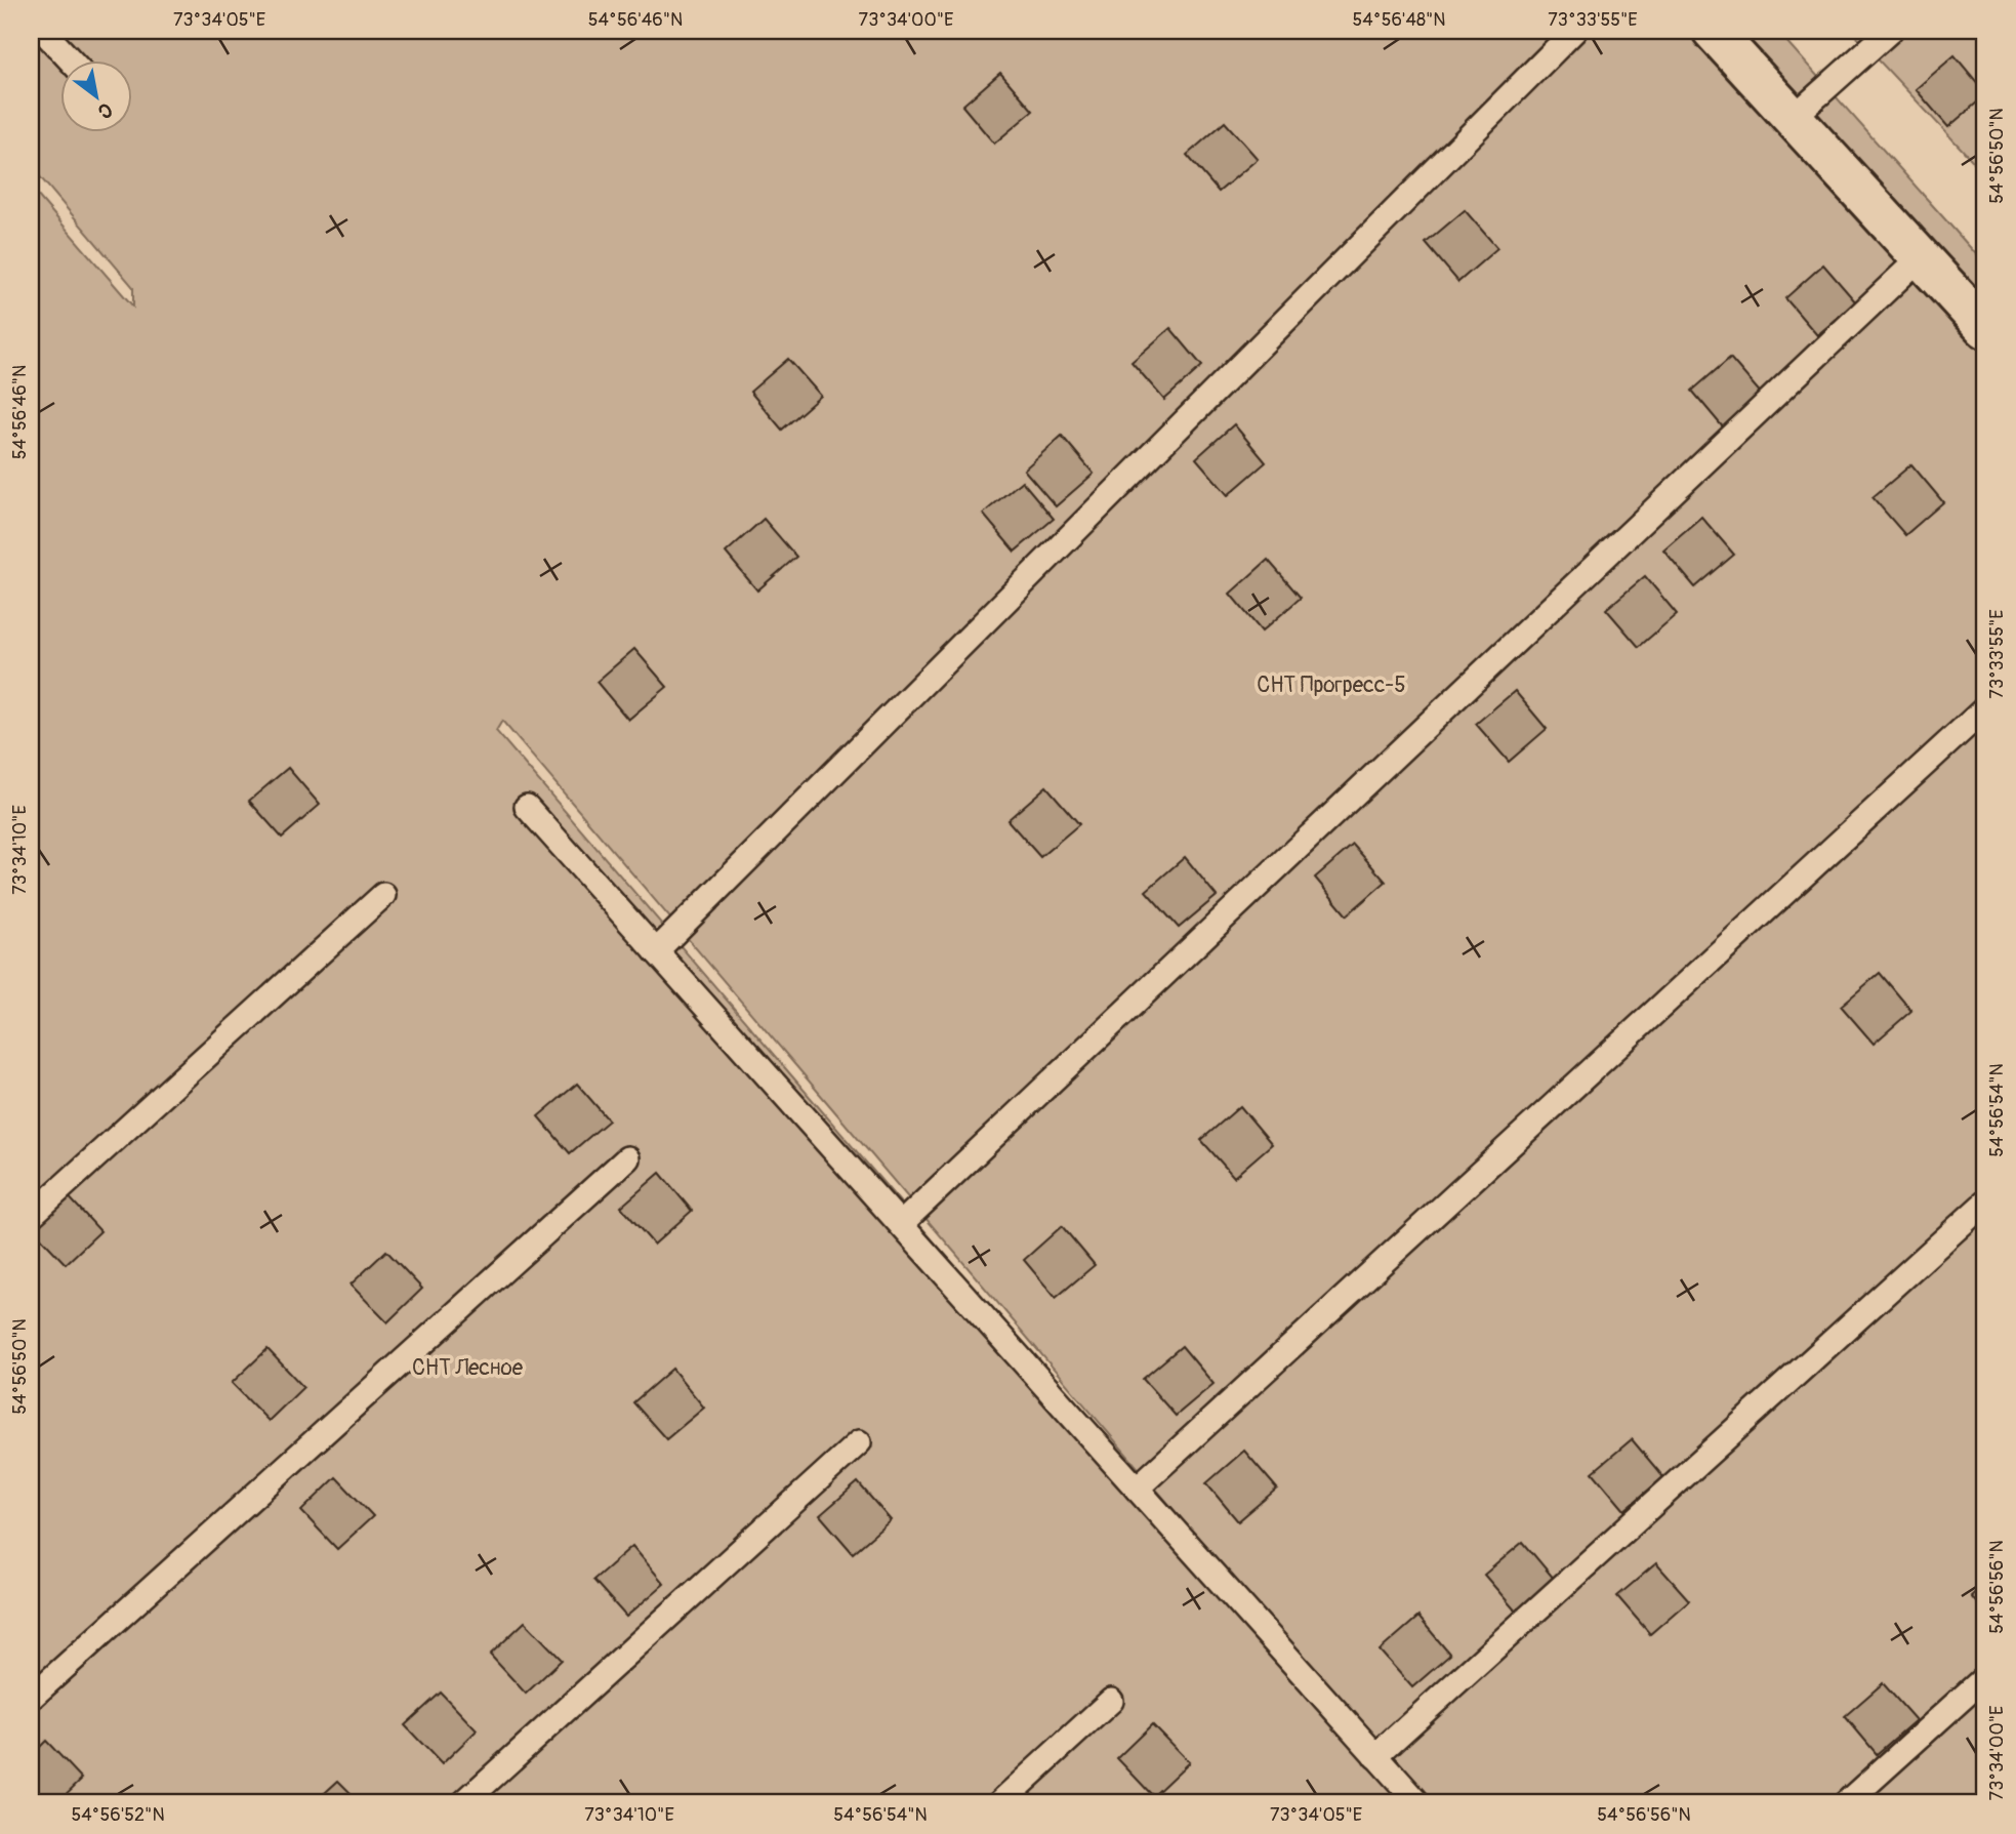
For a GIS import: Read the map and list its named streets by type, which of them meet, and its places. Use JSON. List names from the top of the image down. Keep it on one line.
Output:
{"parks":["СНТ Прогресс-5","СНТ Лесное"],"north":"bottom right","coordinates":["73°34'05\"E","54°56'46\"N","73°34'00\"E","54°56'48\"N","73°33'55\"E","54°56'50\"N","73°34'10\"E","54°56'54\"N","54°56'56\"N","54°56'52\"N"]}
